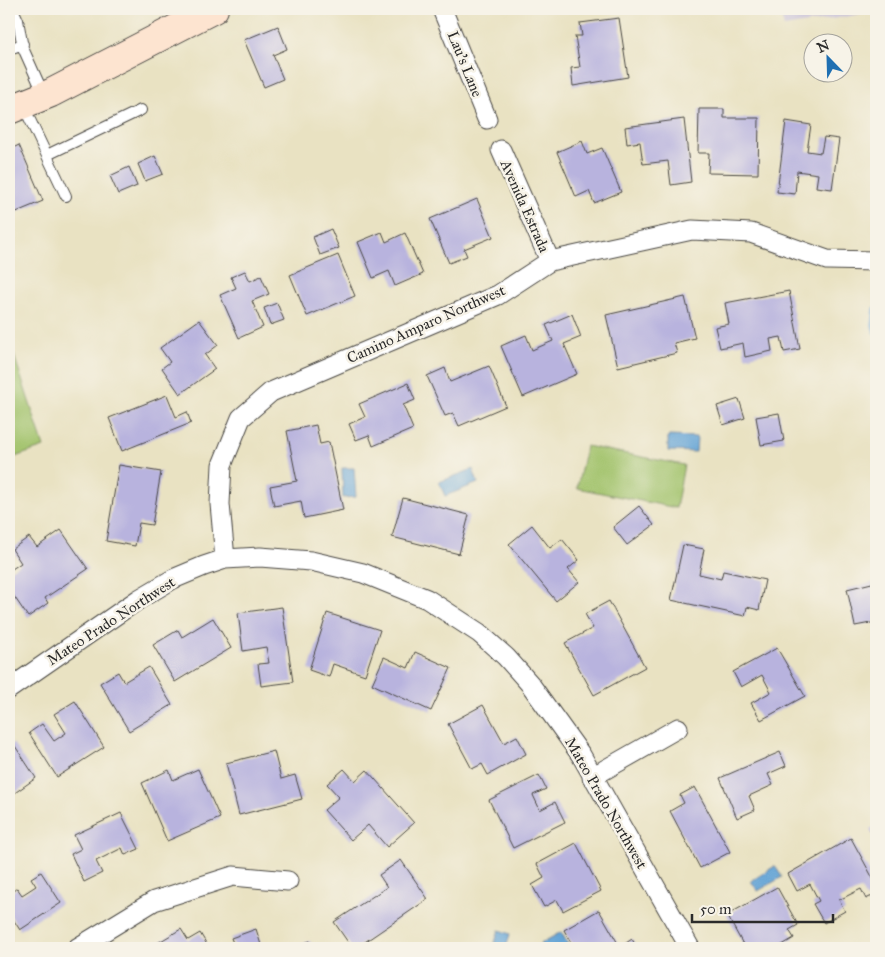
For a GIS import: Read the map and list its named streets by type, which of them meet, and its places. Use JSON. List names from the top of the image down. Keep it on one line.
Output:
{"streets":{"street":["Lau's Lane","Avenida Estrada","Camino Amparo Northwest","Mateo Prado Northwest"]},"crossings":[["Avenida Estrada","Camino Amparo Northwest"],["Camino Amparo Northwest","Mateo Prado Northwest"]],"scale_bar":"50 m","north":"top left"}
